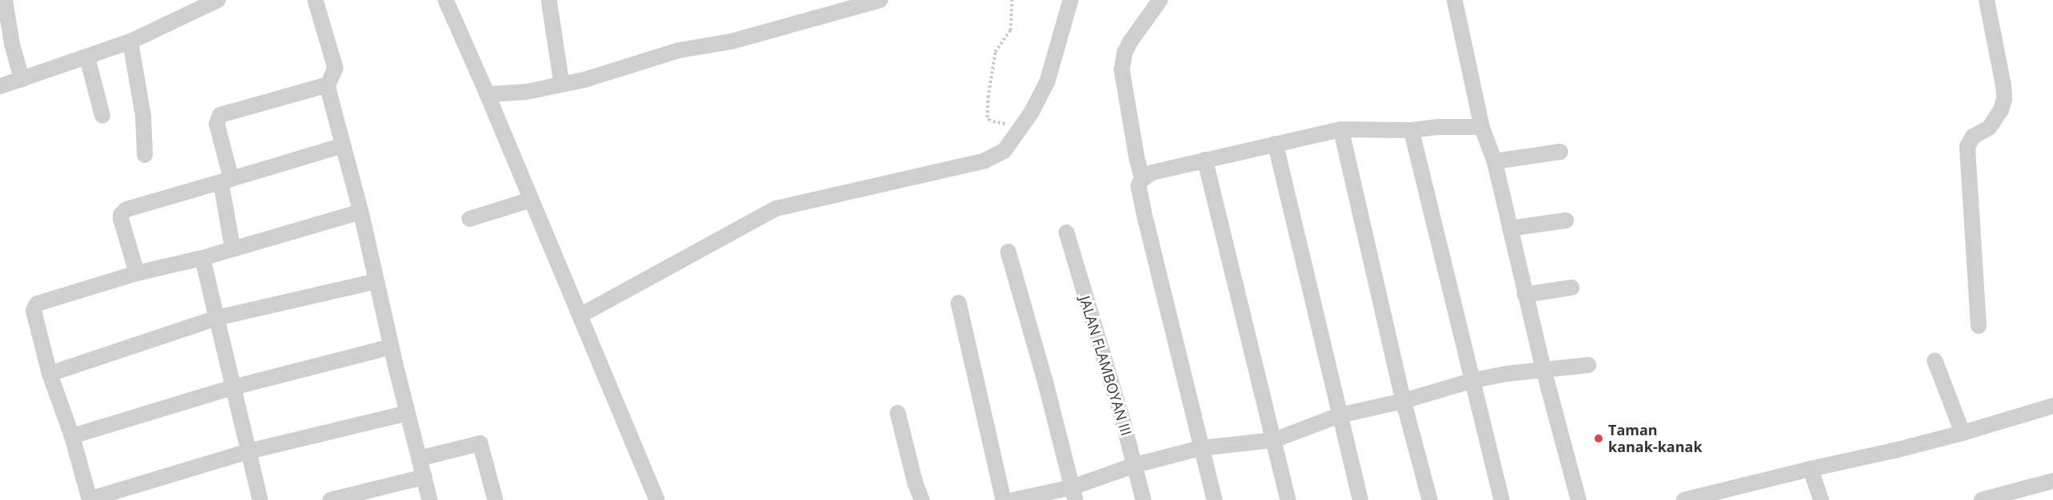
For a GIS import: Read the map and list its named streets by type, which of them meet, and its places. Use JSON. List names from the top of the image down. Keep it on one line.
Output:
{"streets":{"street":["JALAN FLAMBOYAN III"]},"places":["Taman kanak-kanak"]}
